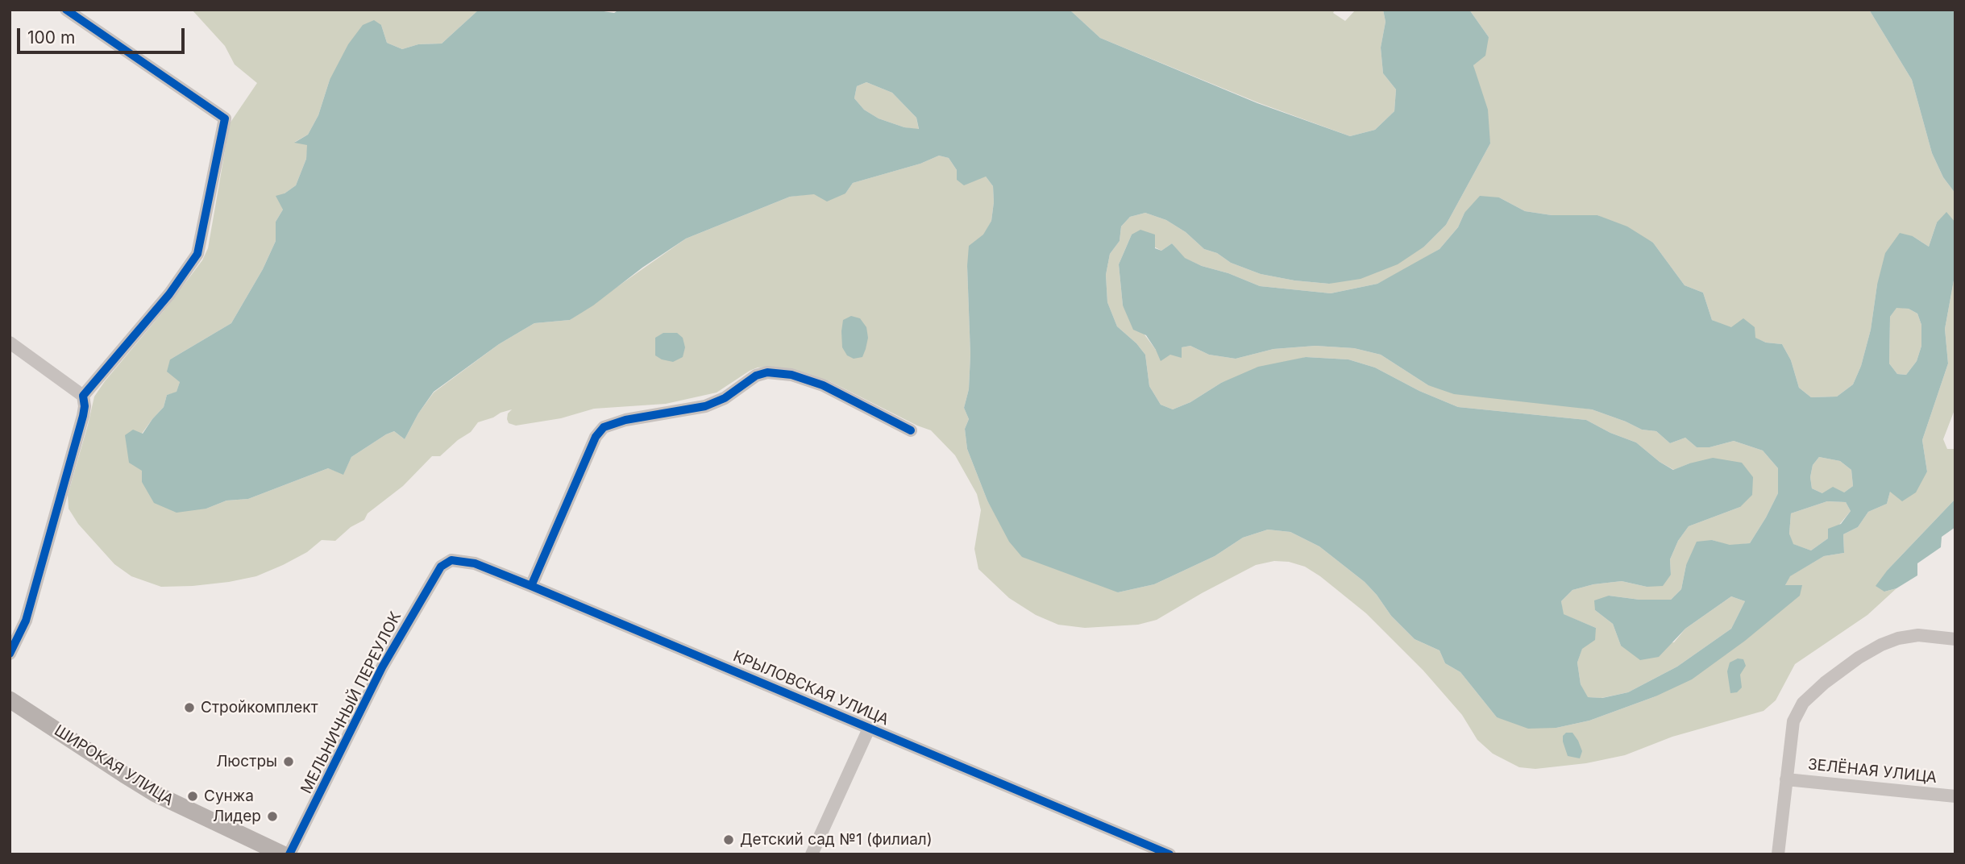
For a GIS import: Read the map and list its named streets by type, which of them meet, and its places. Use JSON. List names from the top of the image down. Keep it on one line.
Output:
{"streets":{"street":["КРЫЛОВСКАЯ УЛИЦА","МЕЛЬНИЧНЫЙ ПЕРЕУЛОК","ШИРОКАЯ УЛИЦА","ЗЕЛЁНАЯ УЛИЦА"]},"crossings":[["КРЫЛОВСКАЯ УЛИЦА","МЕЛЬНИЧНЫЙ ПЕРЕУЛОК"]],"places":["Стройкомплект","Люстры","Сунжа","Лидер","Детский сад №1 (филиал)"],"scale_bar":"100 m"}
